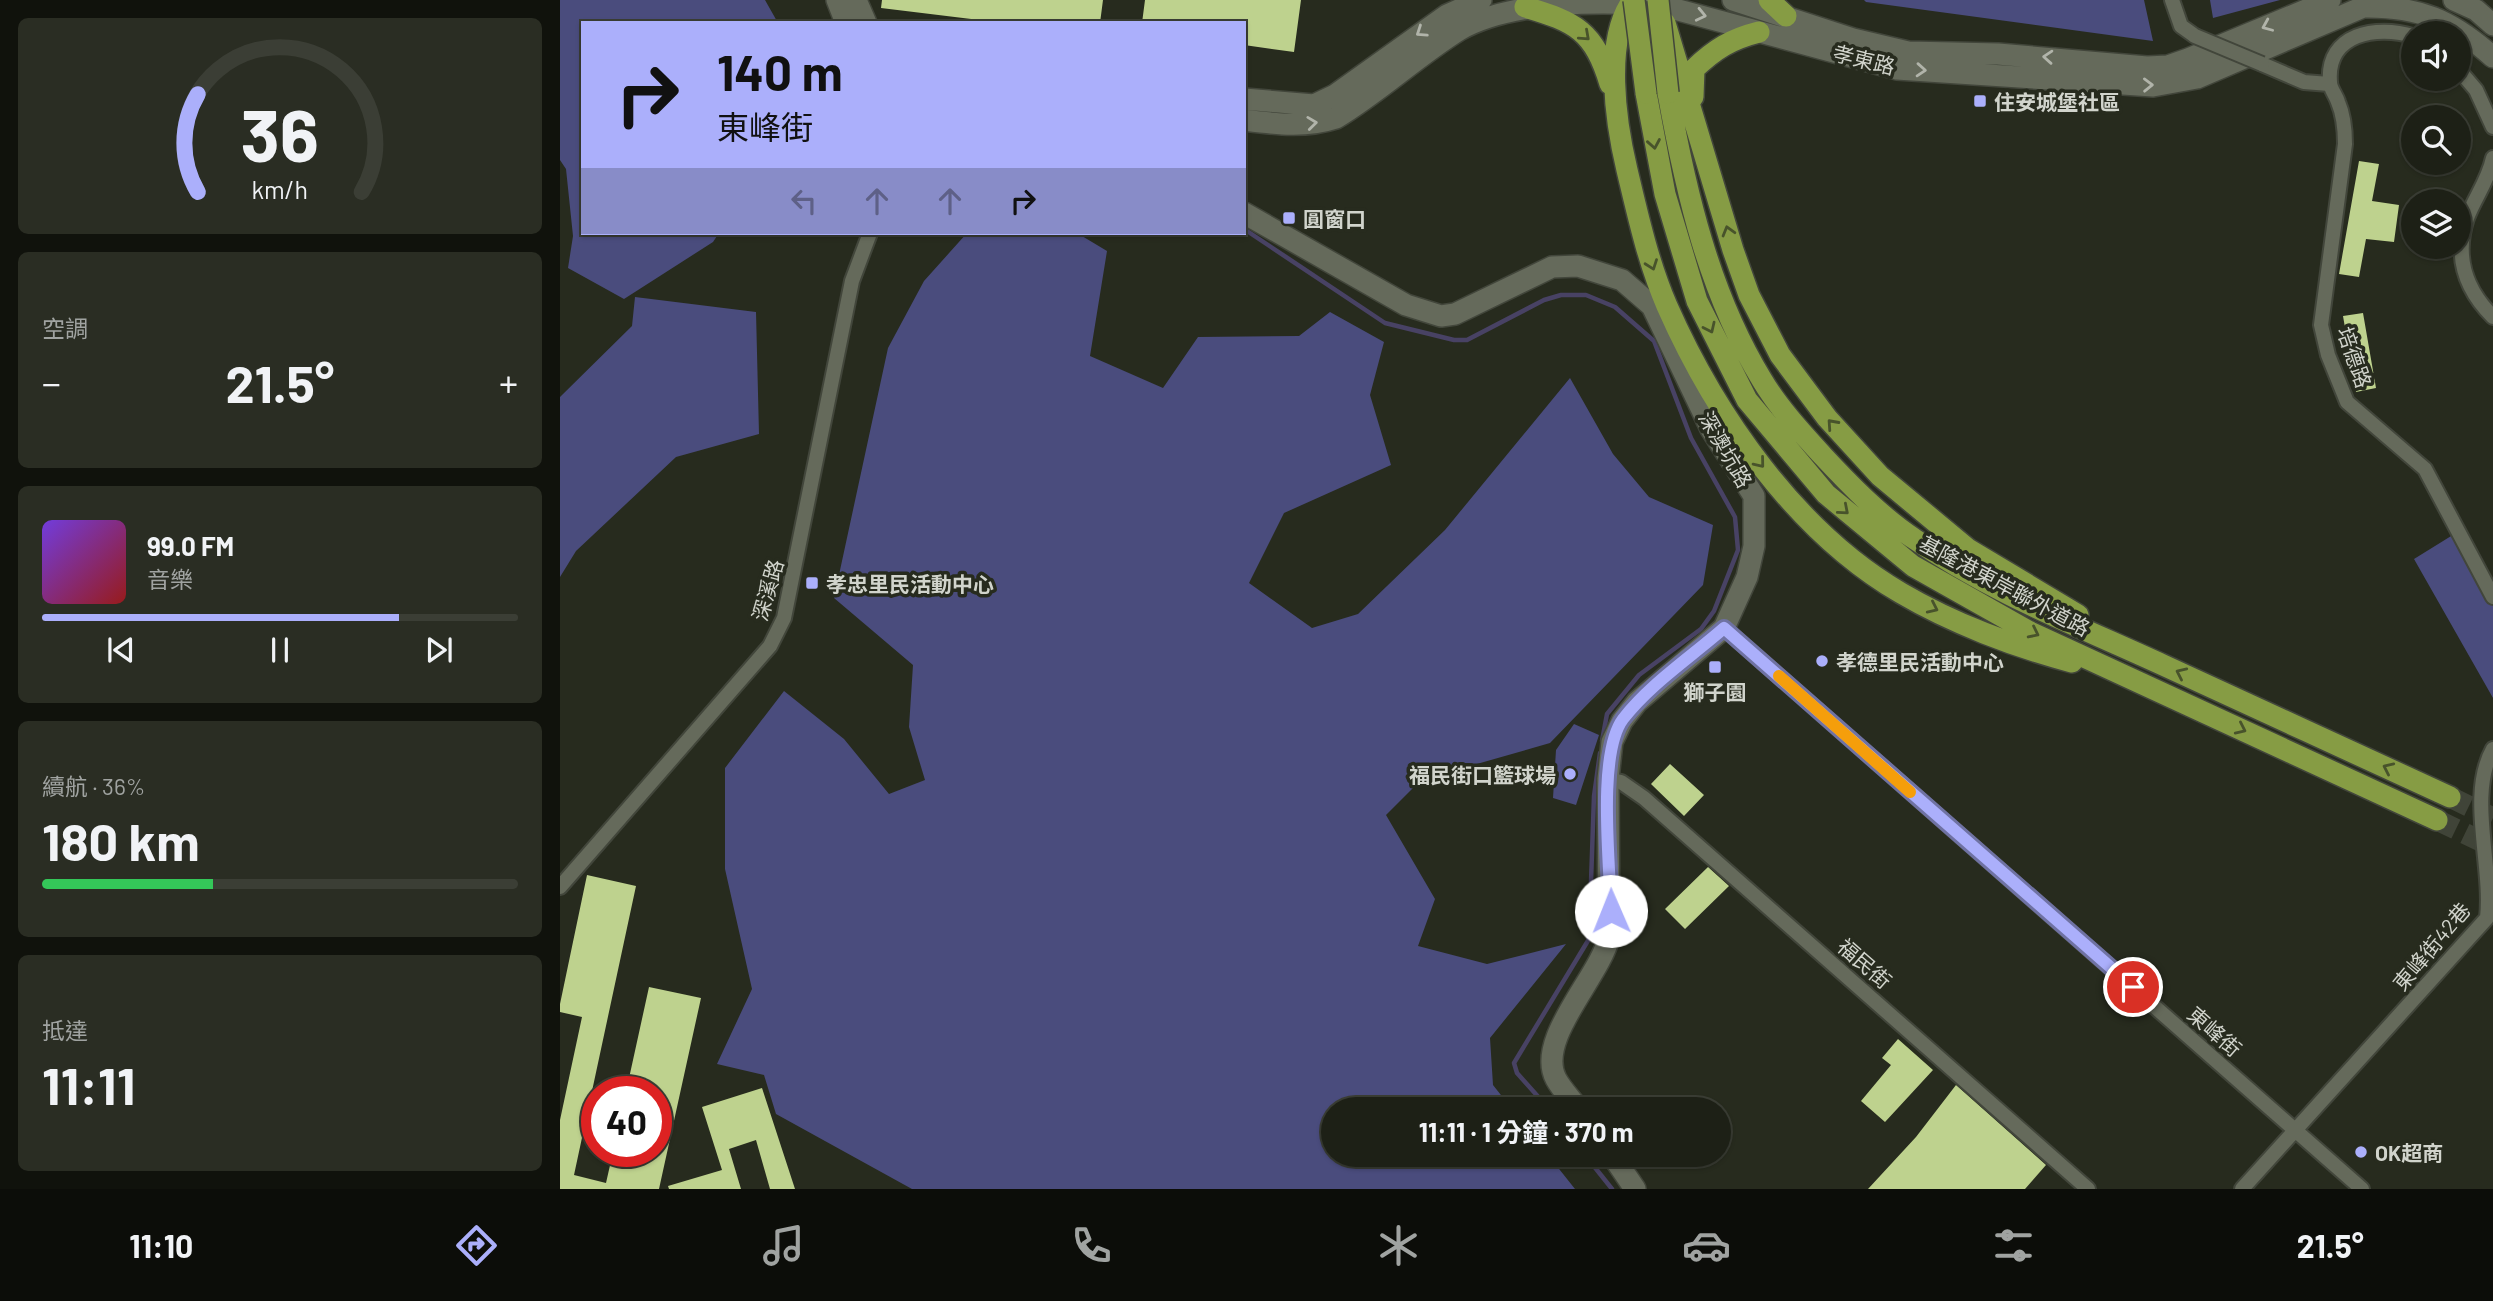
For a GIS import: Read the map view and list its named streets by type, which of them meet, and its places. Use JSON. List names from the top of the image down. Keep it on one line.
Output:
{"streets":{"highway":["基隆港東岸聯外道路"],"main road":["孝東路","深澳坑路"],"street":["培德路","深溪路","東峰街42巷","福民街","東峰街"]},"crossings":[["孝東路","基隆港東岸聯外道路"],["深澳坑路","福民街"],["深澳坑路","東峰街"],["東峰街42巷","東峰街"]],"places":{"transit":["住安城堡社區","圓窗口","孝忠里民活動中心","獅子園"],"other":["孝德里民活動中心","福民街口籃球場","OK超商"]},"page":{"turn":["140 m","東峰街"],"tile":["空調",["續航 · 36%","180 km"],["抵達","11:11"]],"heat":["−","21.5°","+"],"song":["99.0 FM","音樂"],"limit":"40","trip":"11:11 · 1 分鐘 · 370 m","tabs":["11:10","21.5°"],"gauge":["36","km/h"]}}
